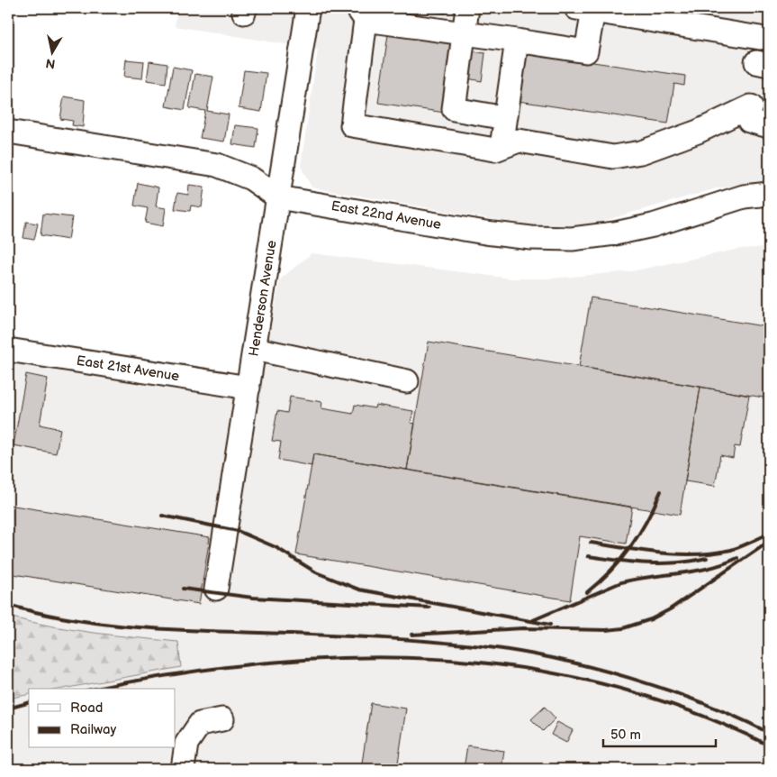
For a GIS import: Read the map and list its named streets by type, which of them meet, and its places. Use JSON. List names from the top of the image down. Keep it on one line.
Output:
{"streets":{"street":["East 22nd Avenue","Henderson Avenue","East 21st Avenue"]},"crossings":[["East 22nd Avenue","Henderson Avenue"],["Henderson Avenue","East 21st Avenue"]],"legend":["Road","Railway"],"scale_bar":"50 m","north":"bottom"}
